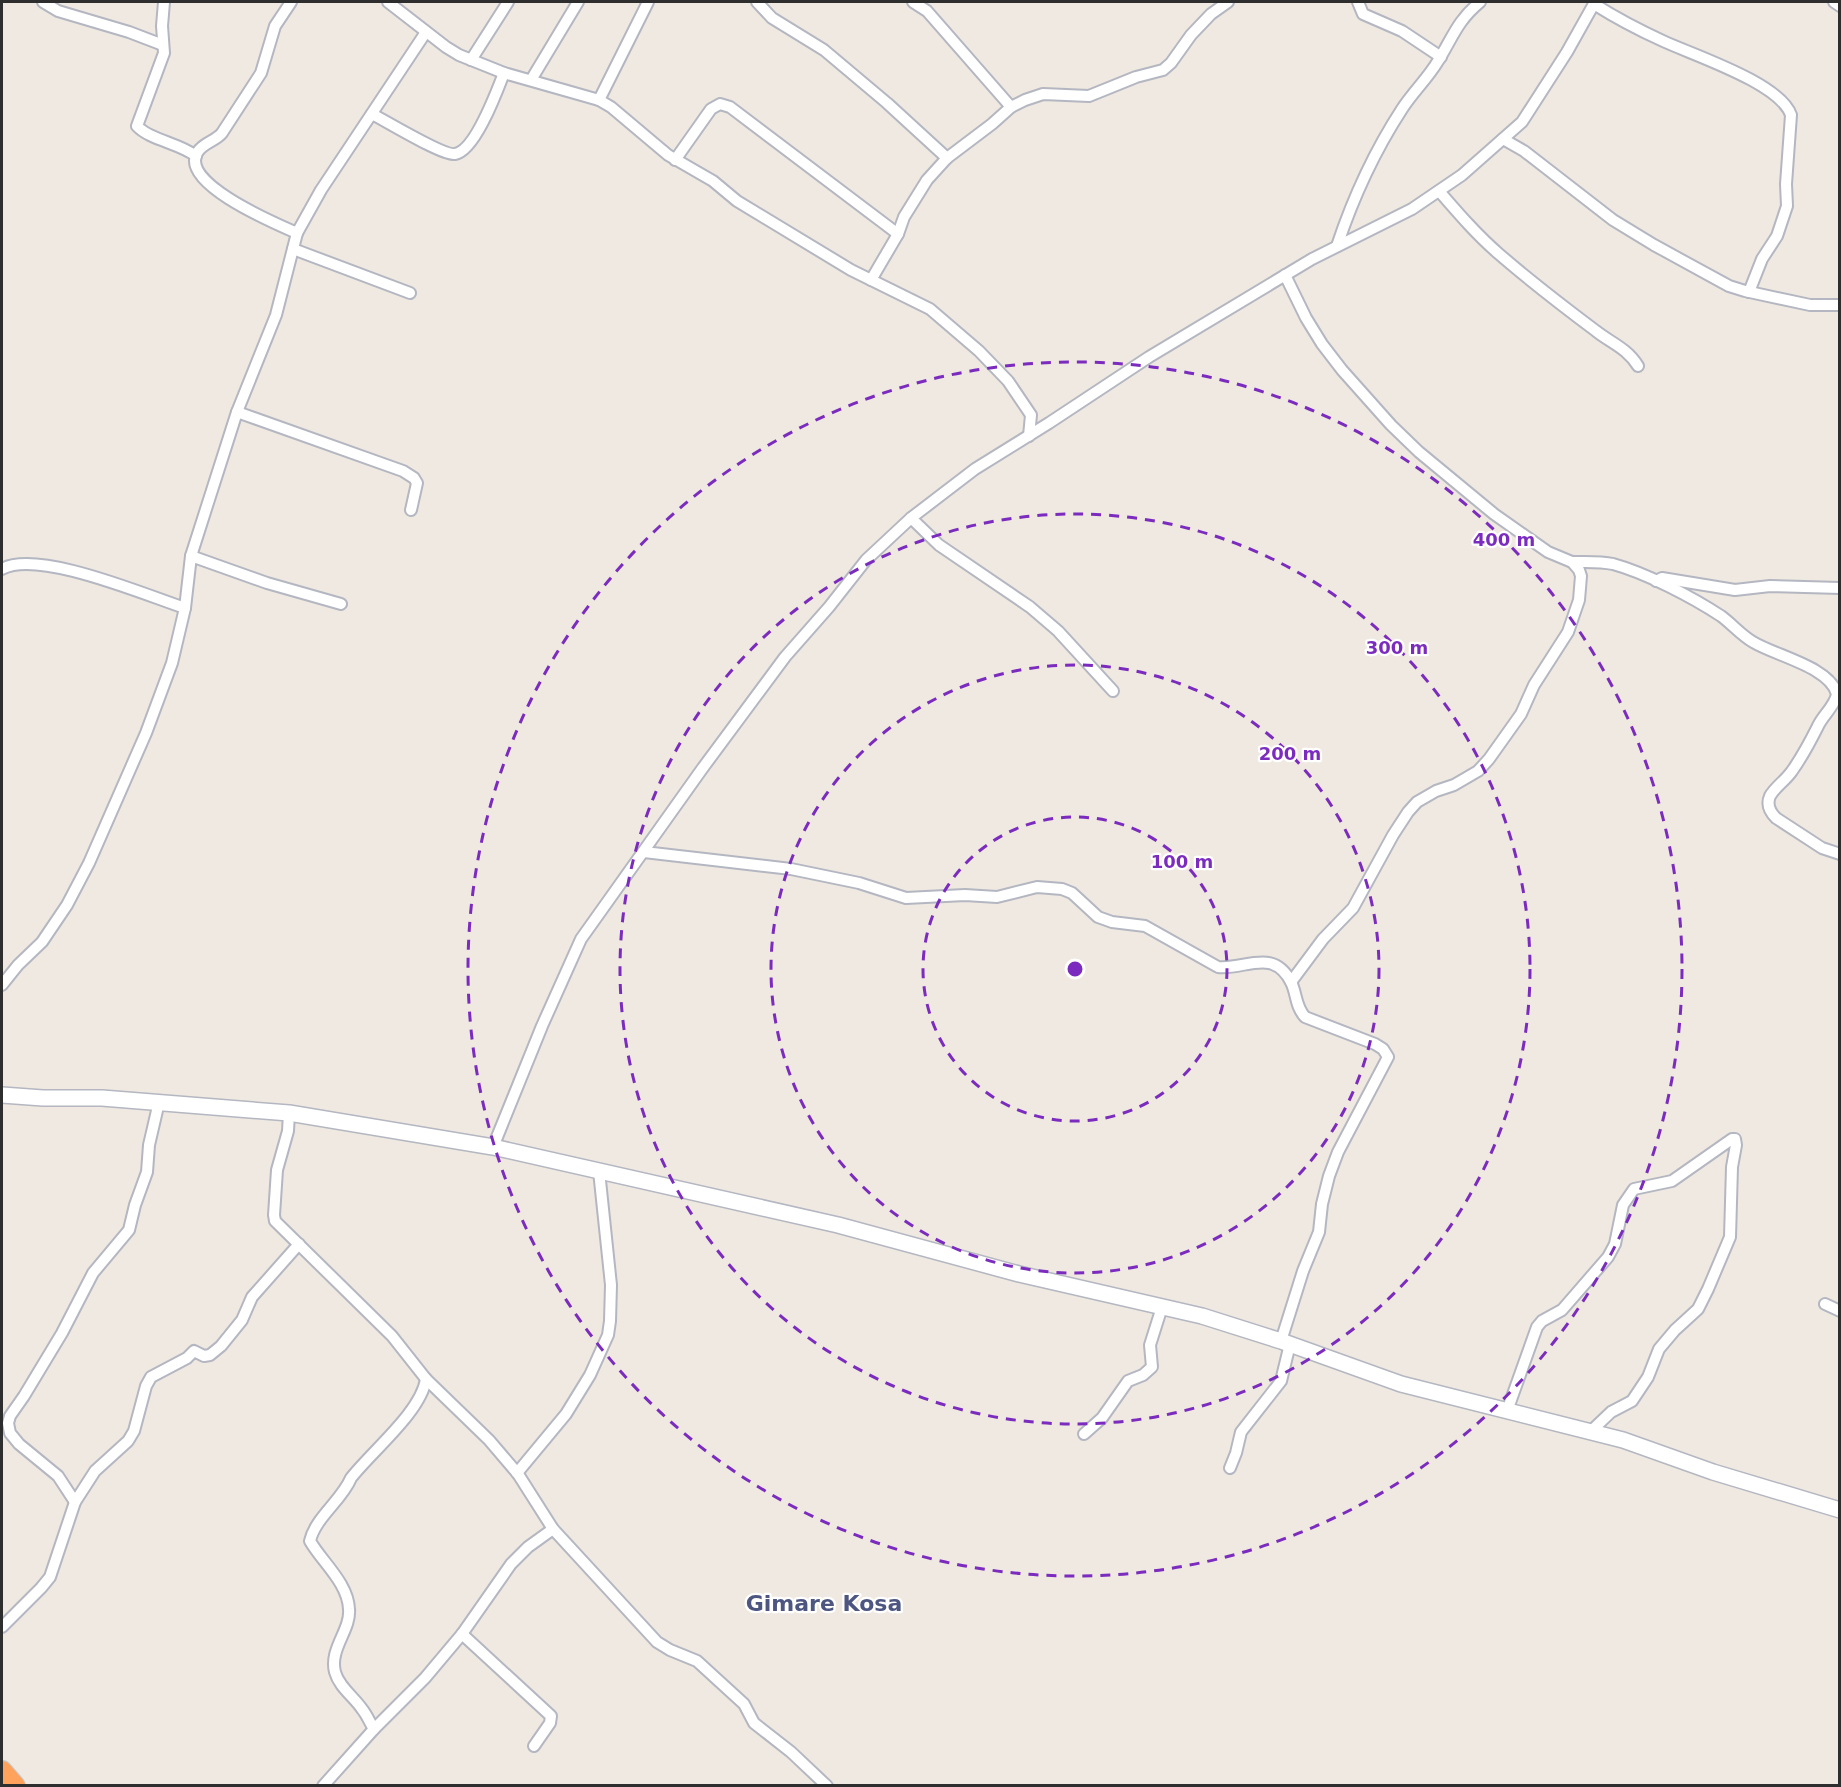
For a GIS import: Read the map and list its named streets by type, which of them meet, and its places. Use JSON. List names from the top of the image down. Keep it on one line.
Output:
{"districts":["Gimare Kosa"],"rings":["400 m","300 m","200 m","100 m"]}
